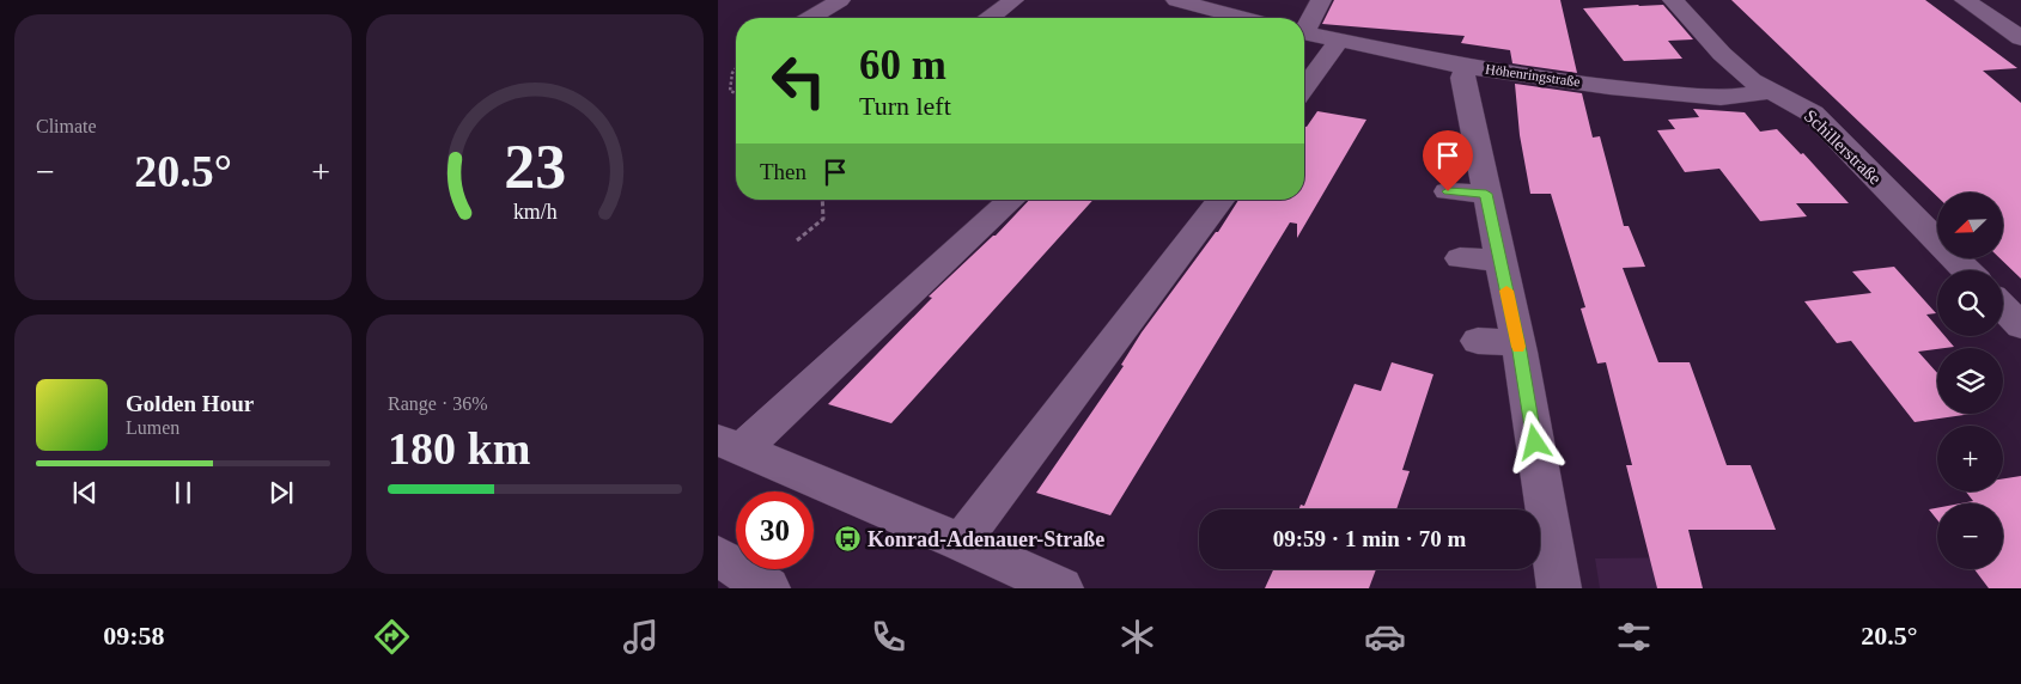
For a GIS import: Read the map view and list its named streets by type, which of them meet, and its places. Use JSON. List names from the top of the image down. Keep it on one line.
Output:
{"streets":{"street":["Höhenringstraße","Schillerstraße"]},"crossings":[["Höhenringstraße","Schillerstraße"]],"places":{"bus stop":["Konrad-Adenauer-Straße"]},"north":"bottom left","page":{"tile":["Climate",["Range · 36%","180 km"]],"turn":["60 m","Turn left"],"then":"Then","heat":["−","20.5°","+"],"map_buttons":["+","−"],"song":["Golden Hour","Lumen"],"limit":"30","trip":"09:59 · 1 min · 70 m","tabs":["09:58","20.5°"],"gauge":["23","km/h"]}}
